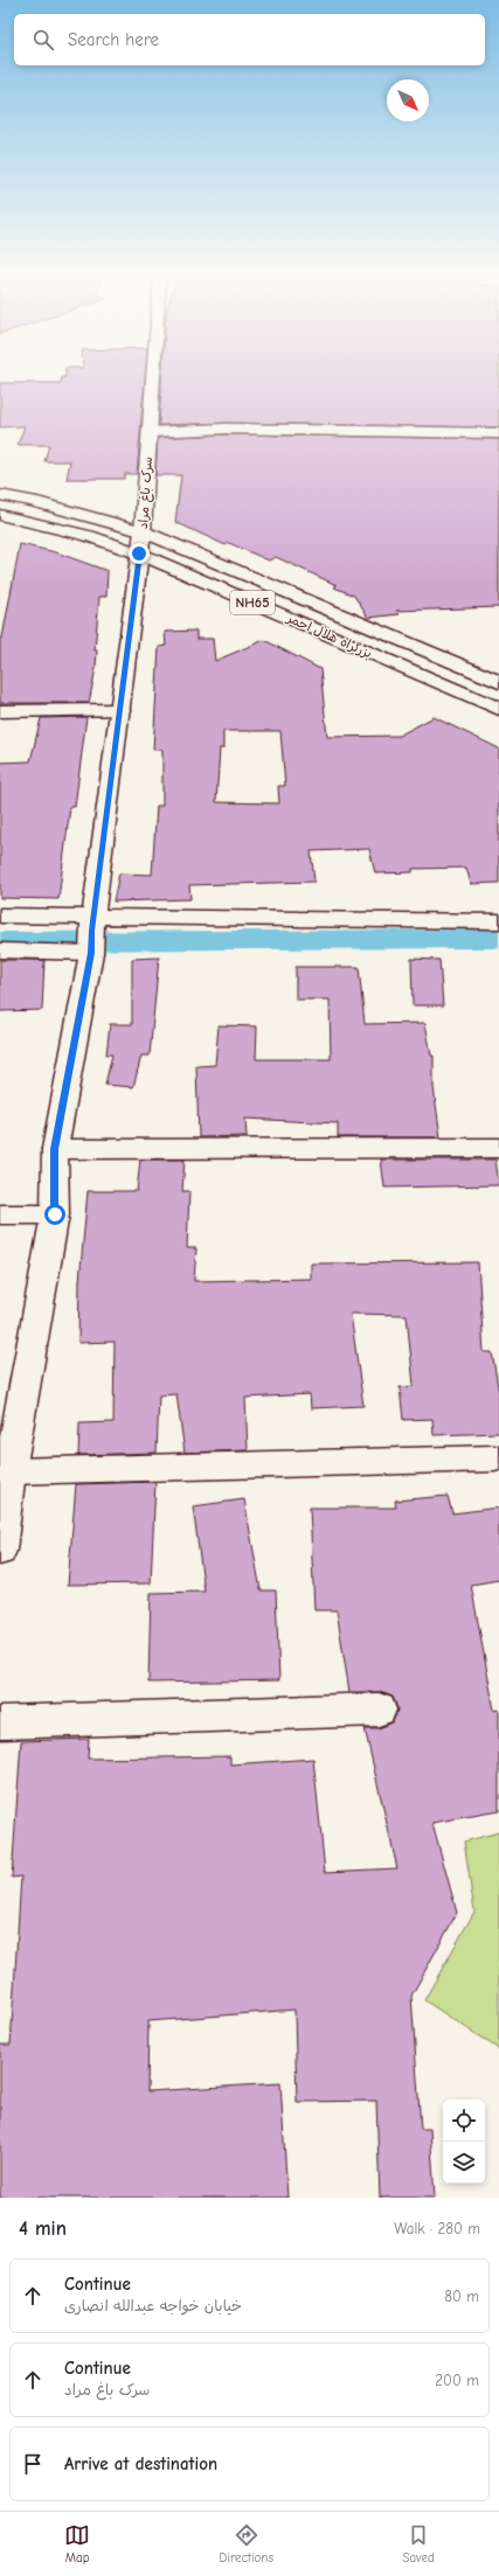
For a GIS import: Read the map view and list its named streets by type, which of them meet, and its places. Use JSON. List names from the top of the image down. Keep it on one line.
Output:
{"streets":{"main road":["سرک باغ مراد","NH65","بزرگراه هلال احمر"]},"crossings":[["سرک باغ مراد","بزرگراه هلال احمر"]],"north":"bottom right","page":{"search":"Search here","heading":["4 min","Walk · 280 m"],"list":[["Continue","خیابان خواجه عبدالله انصاری","80 m"],["Continue","سرک باغ مراد","200 m"],"Arrive at destination"],"nav":["Map","Directions","Saved"]}}
